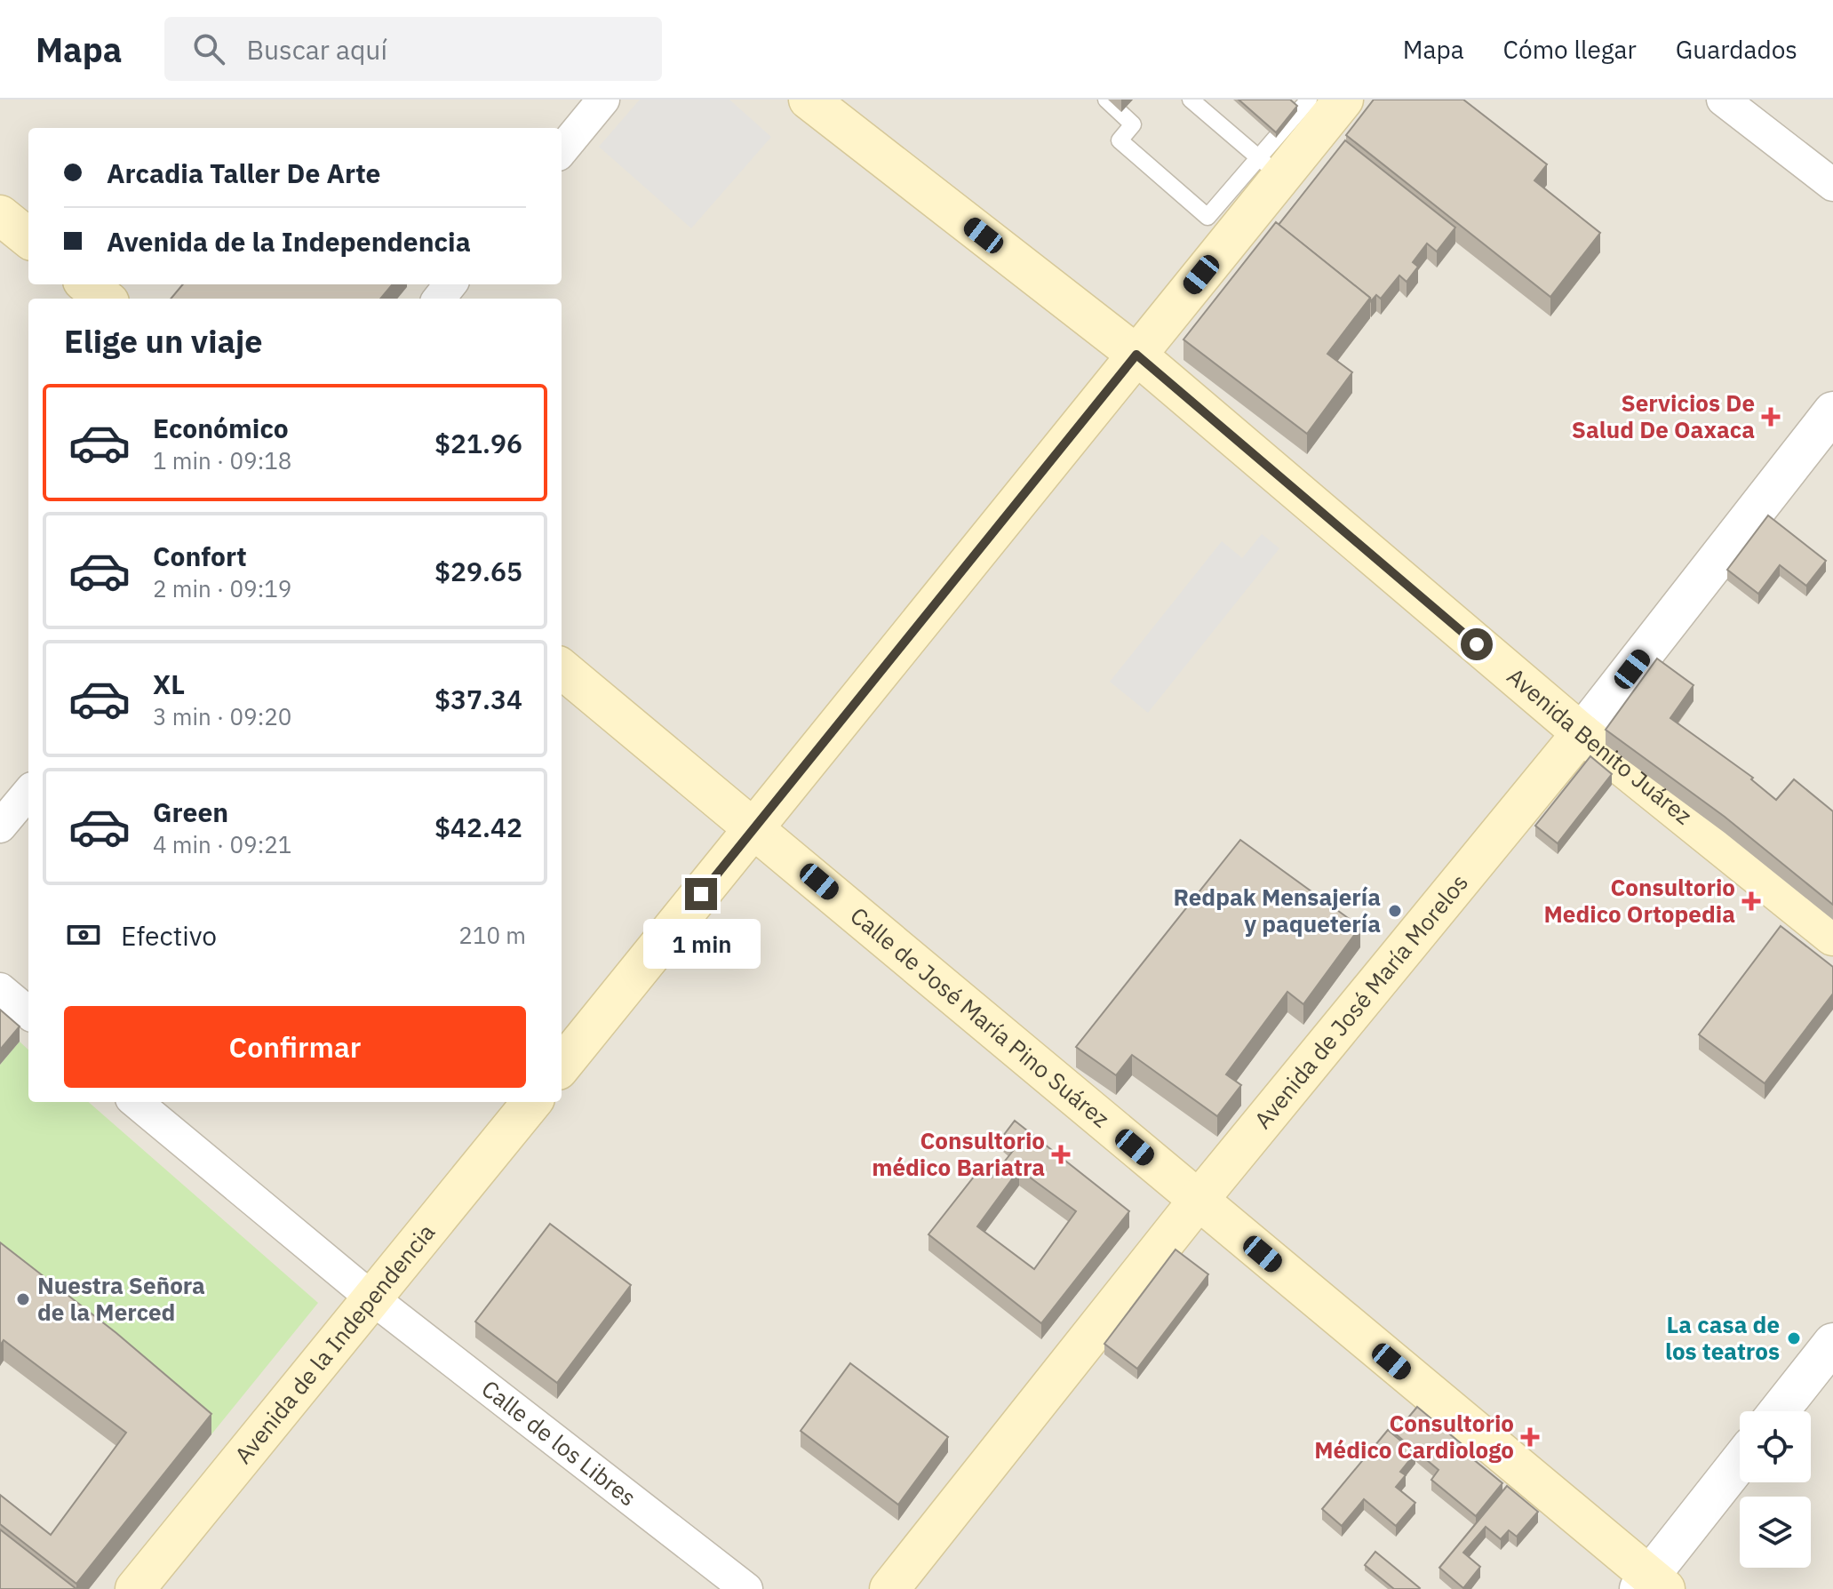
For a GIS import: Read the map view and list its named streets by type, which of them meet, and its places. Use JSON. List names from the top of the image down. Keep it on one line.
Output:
{"streets":{"main road":["Avenida Benito Juárez","Avenida de José María Morelos","Calle de José María Pino Suárez","Avenida de la Independencia"],"street":["Calle de los Libres"]},"crossings":[["Avenida Benito Juárez","Avenida de José María Morelos"],["Avenida de José María Morelos","Calle de José María Pino Suárez"],["Avenida de la Independencia","Calle de los Libres"]],"places":{"health":["Servicios De Salud De Oaxaca","Consultorio Medico Ortopedia","Consultorio médico Bariatra","Consultorio Médico Cardiologo"],"other":["Redpak Mensajería y paquetería","Nuestra Señora de la Merced","La casa de los teatros"]},"page":{"header":"Mapa","search":"Buscar aquí","nav":["Mapa","Cómo llegar","Guardados"],"banner":["Arcadia Taller De Arte","Avenida de la Independencia"],"heading":"Elige un viaje","list":[{"name":"Económico","note":"1 min · 09:18","value":"$21.96"},{"name":"Confort","note":"2 min · 09:19","value":"$29.65"},{"name":"XL","note":"3 min · 09:20","value":"$37.34"},{"name":"Green","note":"4 min · 09:21","value":"$42.42"}],"pay":["Efectivo","210 m"],"bubble":"1 min","buttons":"Confirmar"}}
